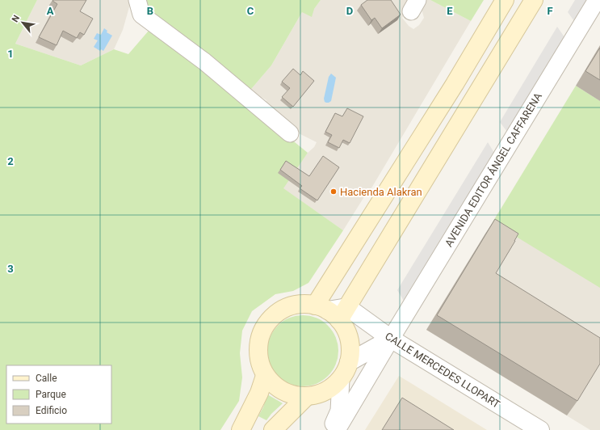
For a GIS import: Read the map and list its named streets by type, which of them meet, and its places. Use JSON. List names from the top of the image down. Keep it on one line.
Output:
{"streets":{"street":["AVENIDA EDITOR ÁNGEL CAFFARENA","CALLE MERCEDES LLOPART"]},"crossings":[["AVENIDA EDITOR ÁNGEL CAFFARENA","CALLE MERCEDES LLOPART"]],"places":["Hacienda Alakran"],"legend":["Calle","Parque","Edificio"],"north":"top left","grid":{"columns":["A","B","C","D","E","F"],"rows":["1","2","3"]}}
